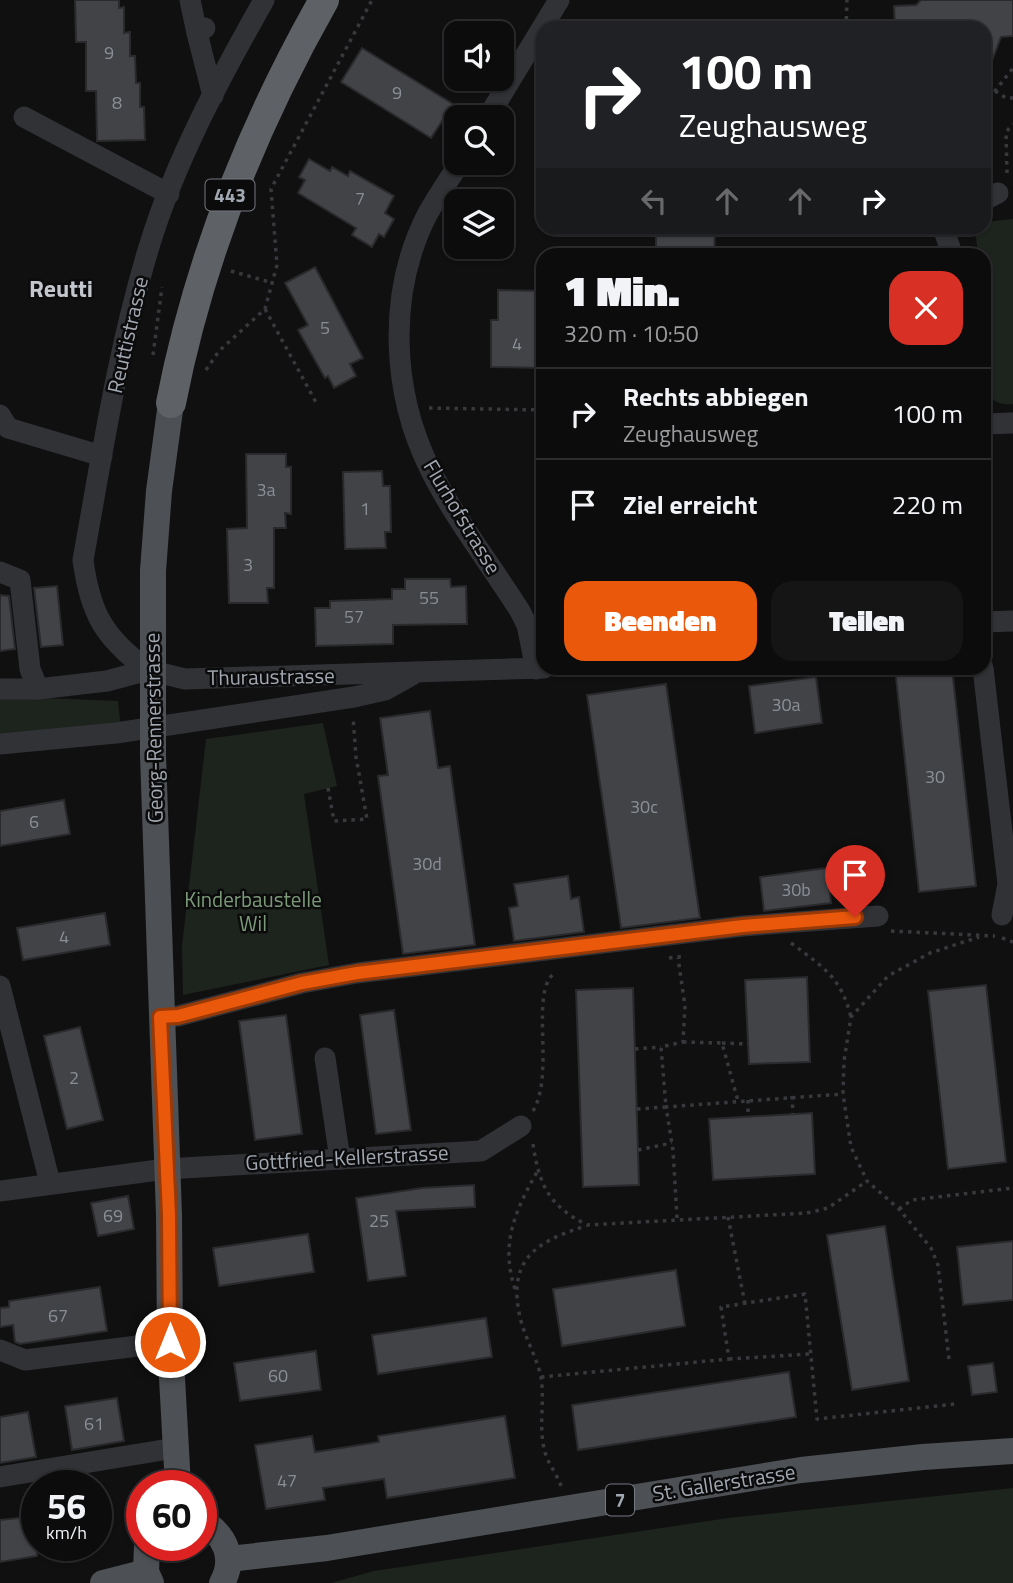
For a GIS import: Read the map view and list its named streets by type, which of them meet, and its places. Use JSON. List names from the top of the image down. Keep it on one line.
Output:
{"streets":{"highway":["443","Georg-Rennerstrasse"],"main road":["St. Gallerstrasse","7"],"street":["Reuttistrasse","Flurhofstrasse","Thuraustrasse","Gottfried-Kellerstrasse"]},"crossings":[["Reuttistrasse","Thuraustrasse"],["Georg-Rennerstrasse","Gottfried-Kellerstrasse"]],"districts":["Reutti"],"parks":["Kinderbaustelle Wil"],"house_numbers":["9","9","8","7","5","4","3a","1","3","55","57","30a","30","30c","6","30d","30b","4","2","69","25","67","60","61","47"],"page":{"turn":["100 m","Zeughausweg"],"heading":["1 Min.","320 m · 10:50"],"list":[{"name":"Rechts abbiegen","note":"Zeughausweg","value":"100 m"},{"name":"Ziel erreicht","value":"220 m"}],"buttons":["Beenden","Teilen"],"speed":"56 km/h","limit":"60"}}
